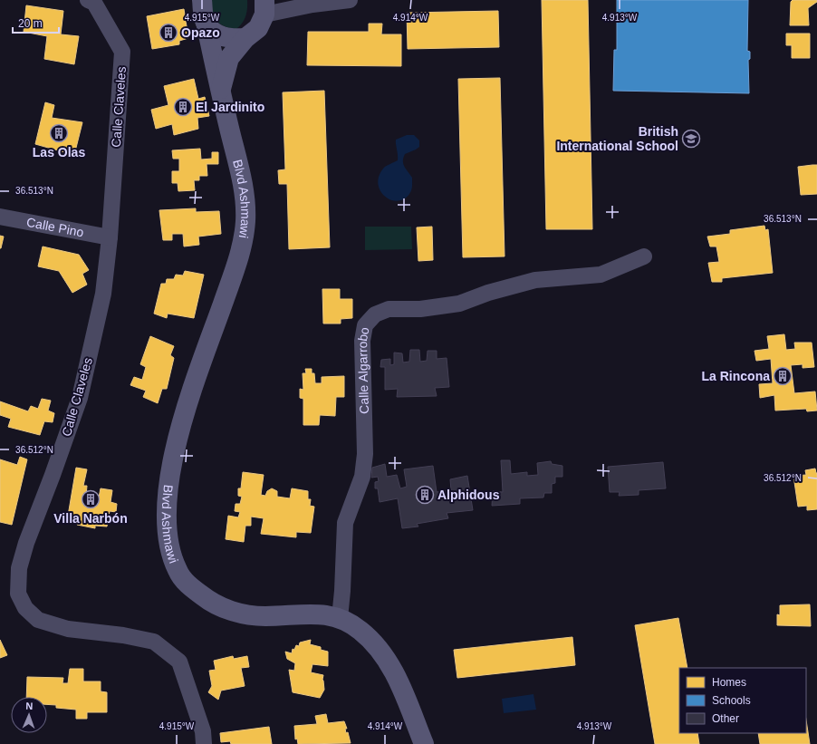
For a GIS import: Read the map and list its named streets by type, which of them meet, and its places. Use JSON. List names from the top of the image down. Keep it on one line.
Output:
{"streets":{"street":["Calle Claveles","Blvd Ashmawi","Calle Pino","Calle Algarrobo"]},"crossings":[["Calle Claveles","Calle Pino"],["Blvd Ashmawi","Calle Algarrobo"]],"places":{"building":["Opazo","El Jardinito","Las Olas","La Rincona","Alphidous","Villa Narbón"],"school or university":["British International School"]},"legend":["Homes","Schools","Other"],"scale_bar":"20 m","north":"top","coordinates":["4.915°W","4.914°W","4.913°W","36.513°N","36.512°N"]}
